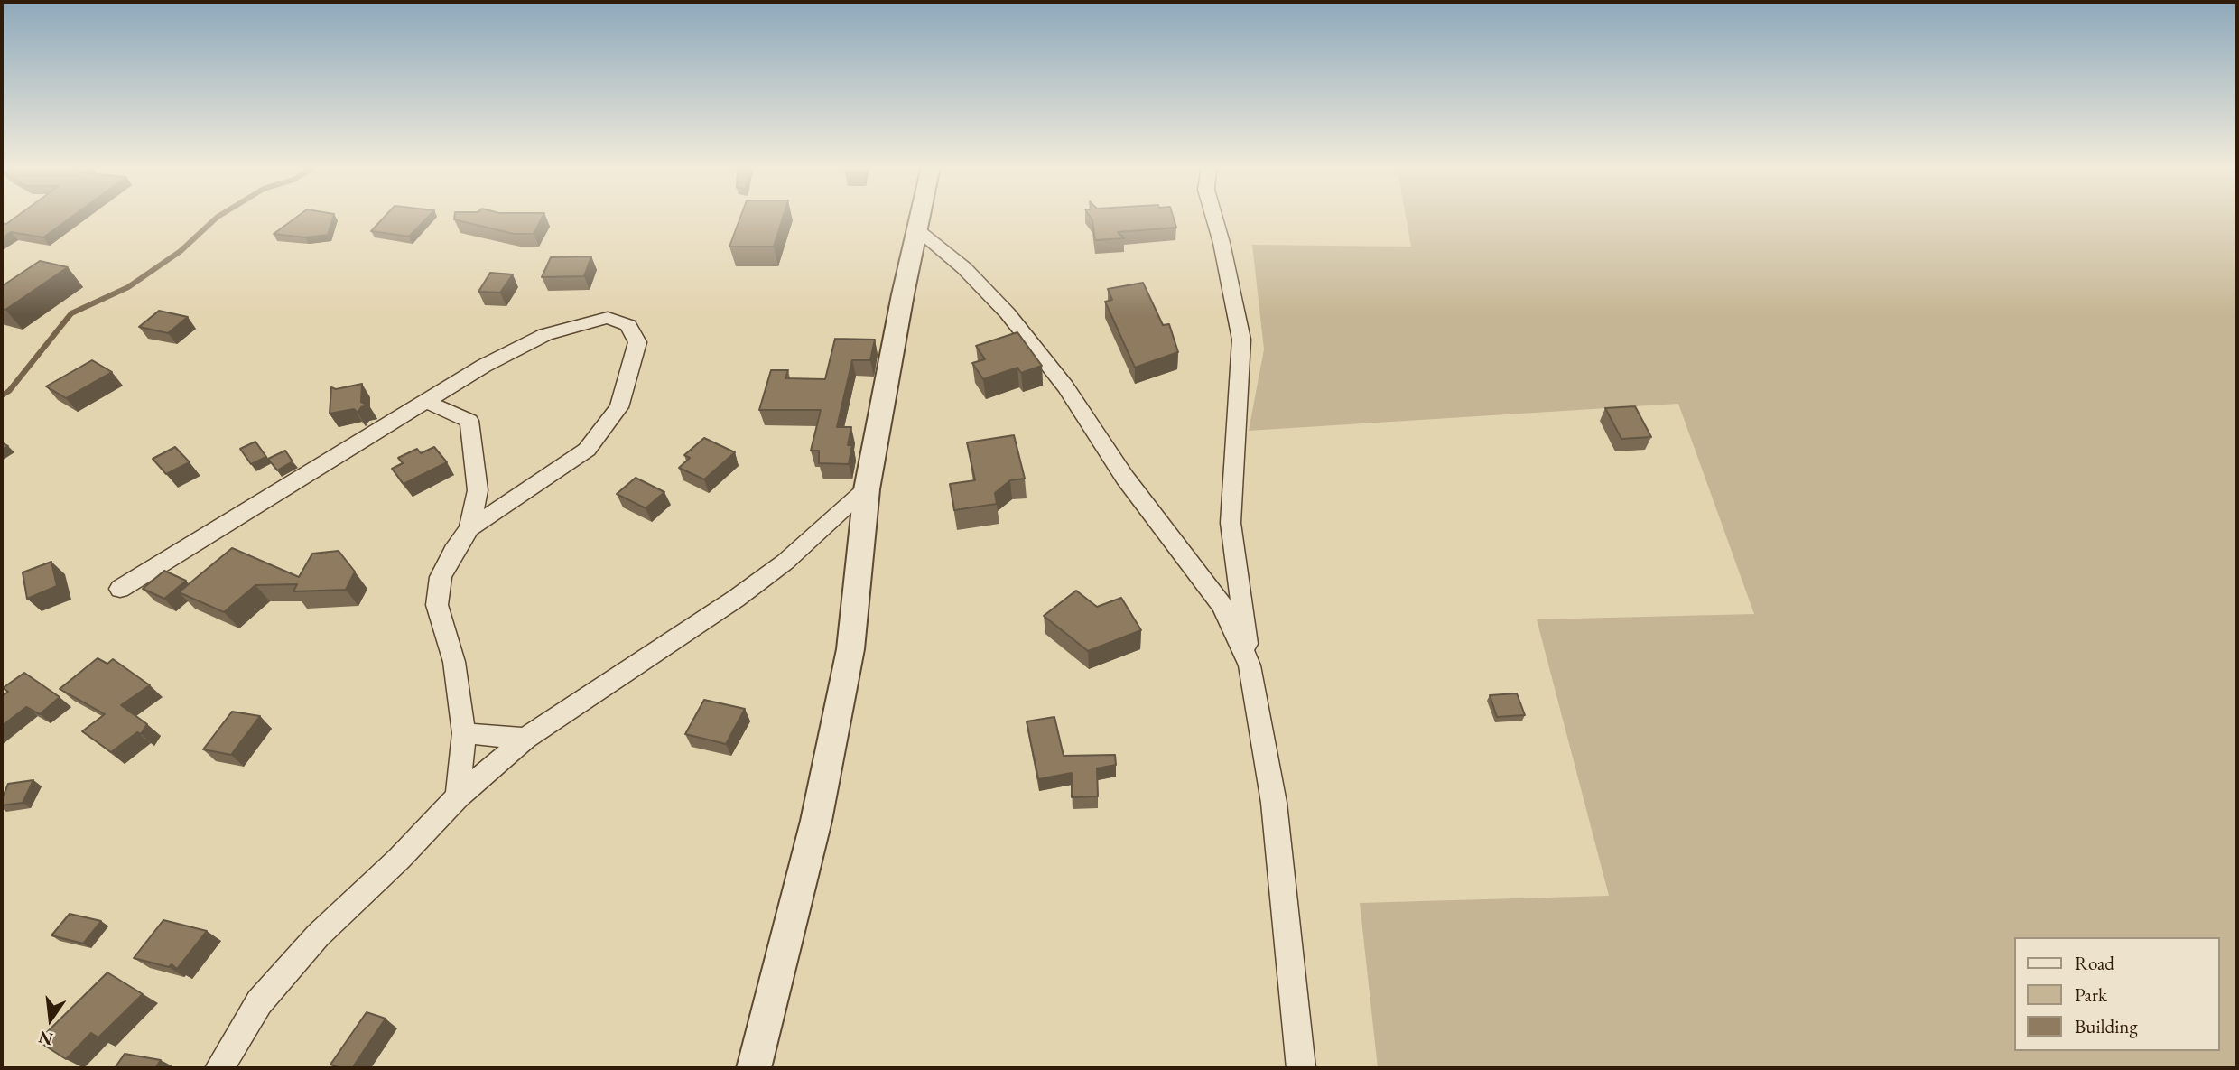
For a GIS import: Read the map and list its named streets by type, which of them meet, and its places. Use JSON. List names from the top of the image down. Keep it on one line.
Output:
{"legend":["Road","Park","Building"],"north":"bottom"}
